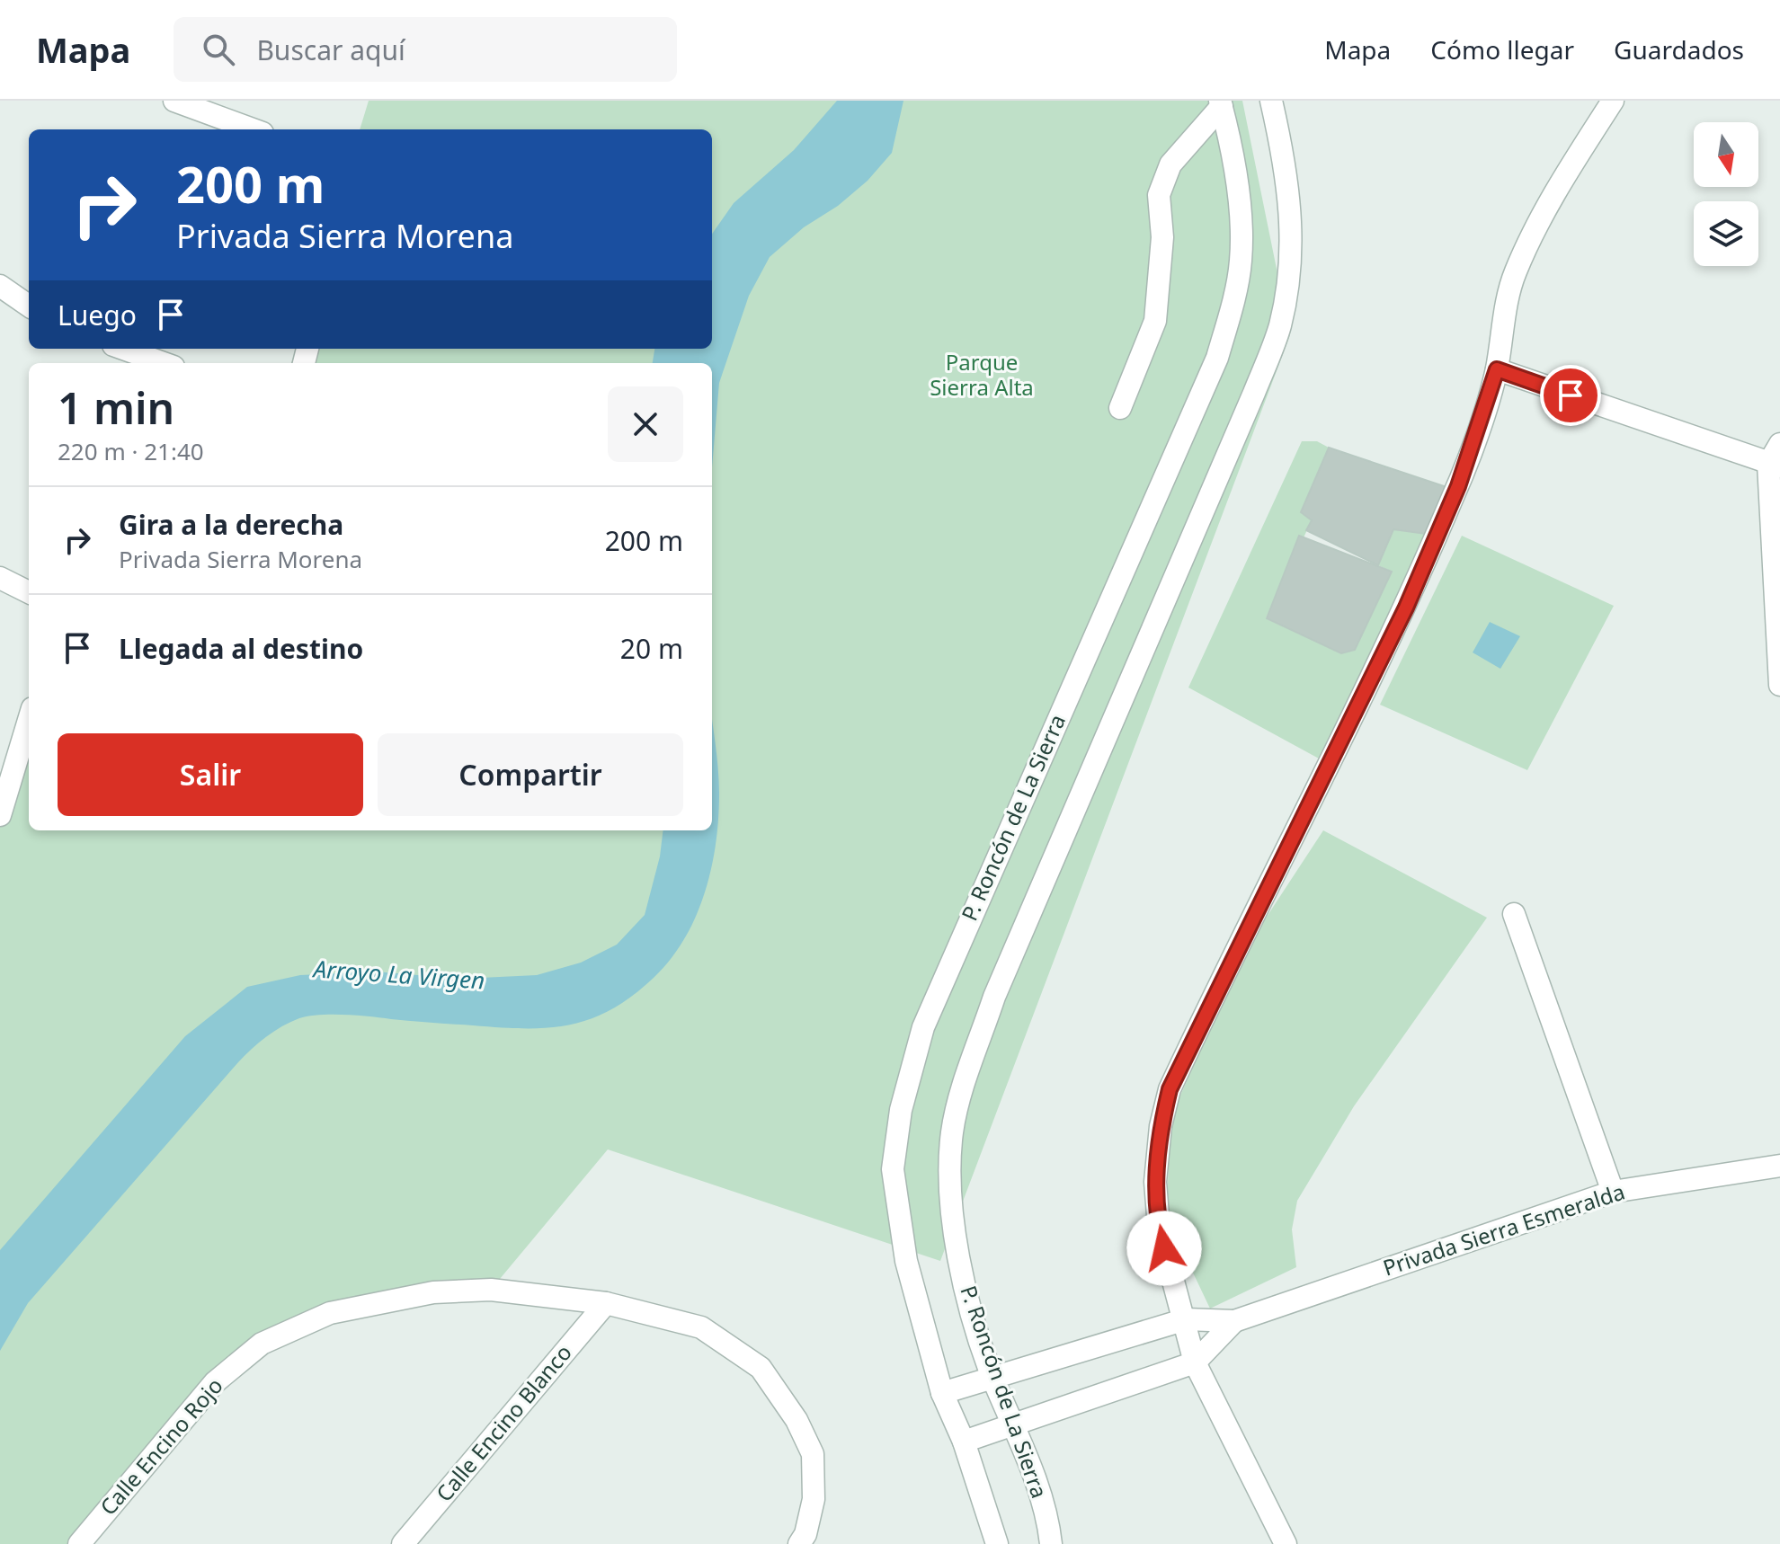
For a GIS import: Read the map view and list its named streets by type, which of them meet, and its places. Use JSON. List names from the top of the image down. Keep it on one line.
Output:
{"streets":{"street":["P. Roncón de La Sierra","Privada Sierra Esmeralda","Calle Encino Blanco","Calle Encino Rojo"]},"crossings":[["P. Roncón de La Sierra","Privada Sierra Esmeralda"],["Calle Encino Blanco","Calle Encino Rojo"]],"water":["Arroyo La Virgen"],"parks":["Parque Sierra Alta"],"north":"bottom","page":{"header":"Mapa","search":"Buscar aquí","nav":["Mapa","Cómo llegar","Guardados"],"turn":["200 m","Privada Sierra Morena"],"then":"Luego","heading":["1 min","220 m · 21:40"],"list":[{"name":"Gira a la derecha","note":"Privada Sierra Morena","value":"200 m"},{"name":"Llegada al destino","value":"20 m"}],"buttons":["Salir","Compartir"]}}
